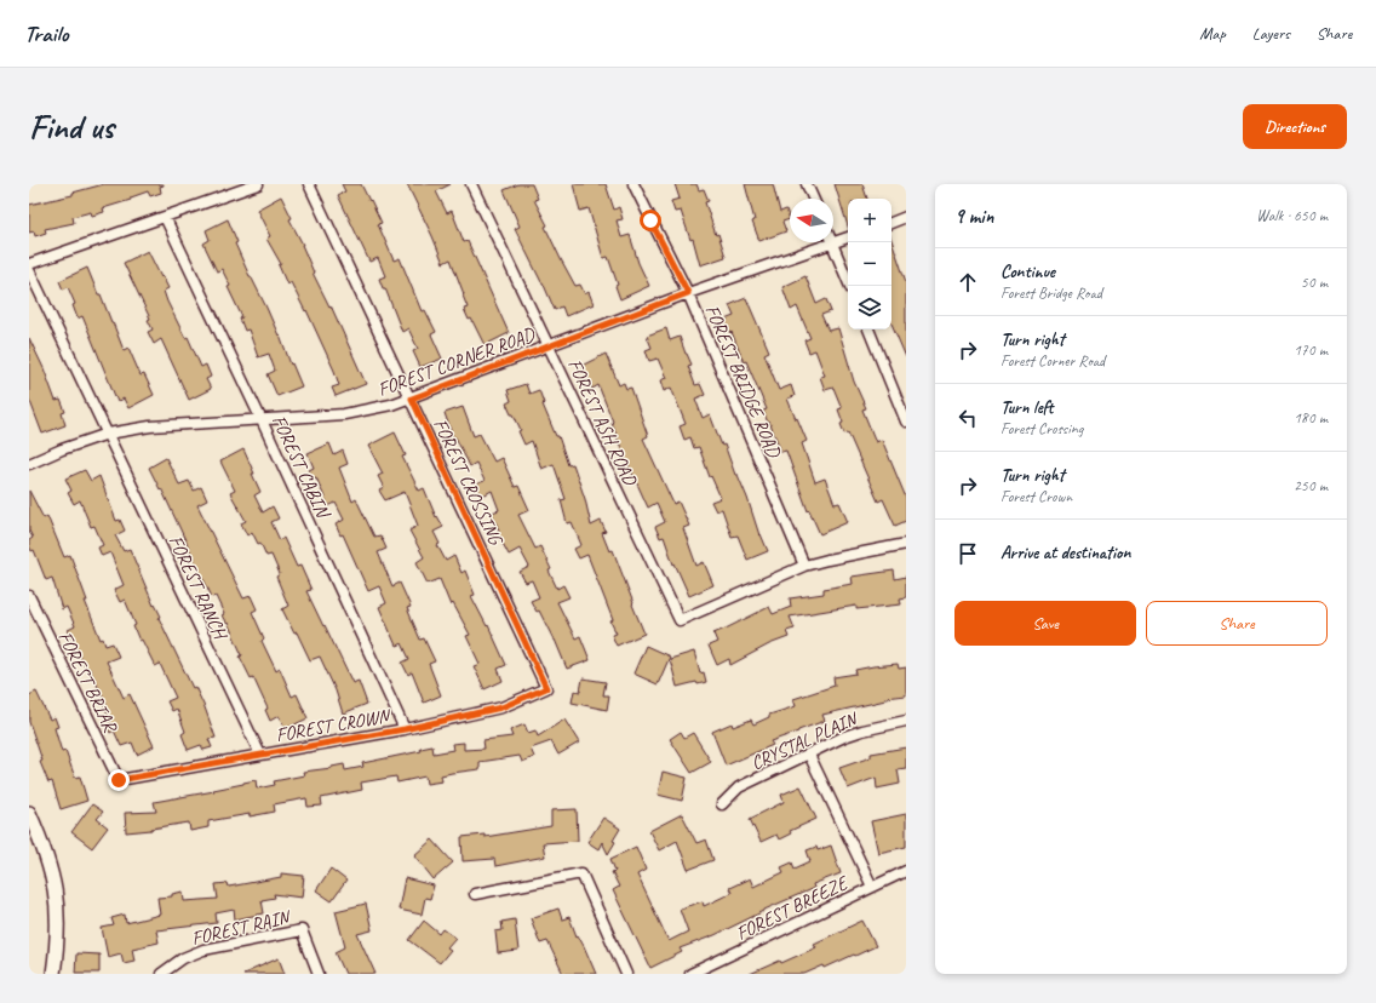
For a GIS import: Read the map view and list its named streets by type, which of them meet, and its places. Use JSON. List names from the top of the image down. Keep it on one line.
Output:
{"streets":{"street":["FOREST CORNER ROAD","FOREST BRIDGE ROAD","FOREST ASH ROAD","FOREST CABIN","FOREST CROSSING","FOREST RANCH","FOREST BRIAR","FOREST CROWN","CRYSTAL PLAIN","FOREST BREEZE","FOREST RAIN"]},"crossings":[["FOREST CORNER ROAD","FOREST BRIDGE ROAD"],["FOREST CORNER ROAD","FOREST ASH ROAD"],["FOREST CORNER ROAD","FOREST CABIN"],["FOREST CORNER ROAD","FOREST CROSSING"],["FOREST CORNER ROAD","FOREST RANCH"],["FOREST BRIDGE ROAD","FOREST ASH ROAD"],["FOREST CABIN","FOREST CROWN"],["FOREST CROSSING","FOREST CROWN"],["FOREST RANCH","FOREST CROWN"],["FOREST BRIAR","FOREST CROWN"]],"north":"left","page":{"header":"Trailo","nav":["Map","Layers","Share"],"buttons":["Directions",["Save","Share"]],"title":"Find us","heading":["9 min","Walk · 650 m"],"map_buttons":["+","−"],"list":[["Continue","Forest Bridge Road","50 m"],["Turn right","Forest Corner Road","170 m"],["Turn left","Forest Crossing","180 m"],["Turn right","Forest Crown","250 m"],"Arrive at destination"]}}
